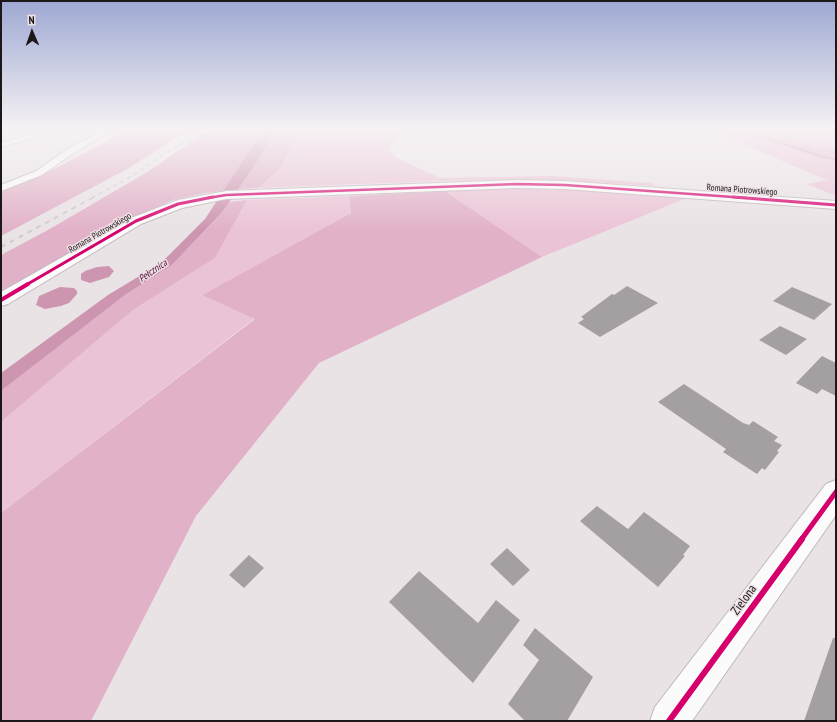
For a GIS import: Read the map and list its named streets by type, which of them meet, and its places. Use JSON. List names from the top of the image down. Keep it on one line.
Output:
{"streets":{"street":["Romana Piotrowskiego","Zielona"]},"water":["Pełcznica"],"north":"top"}
